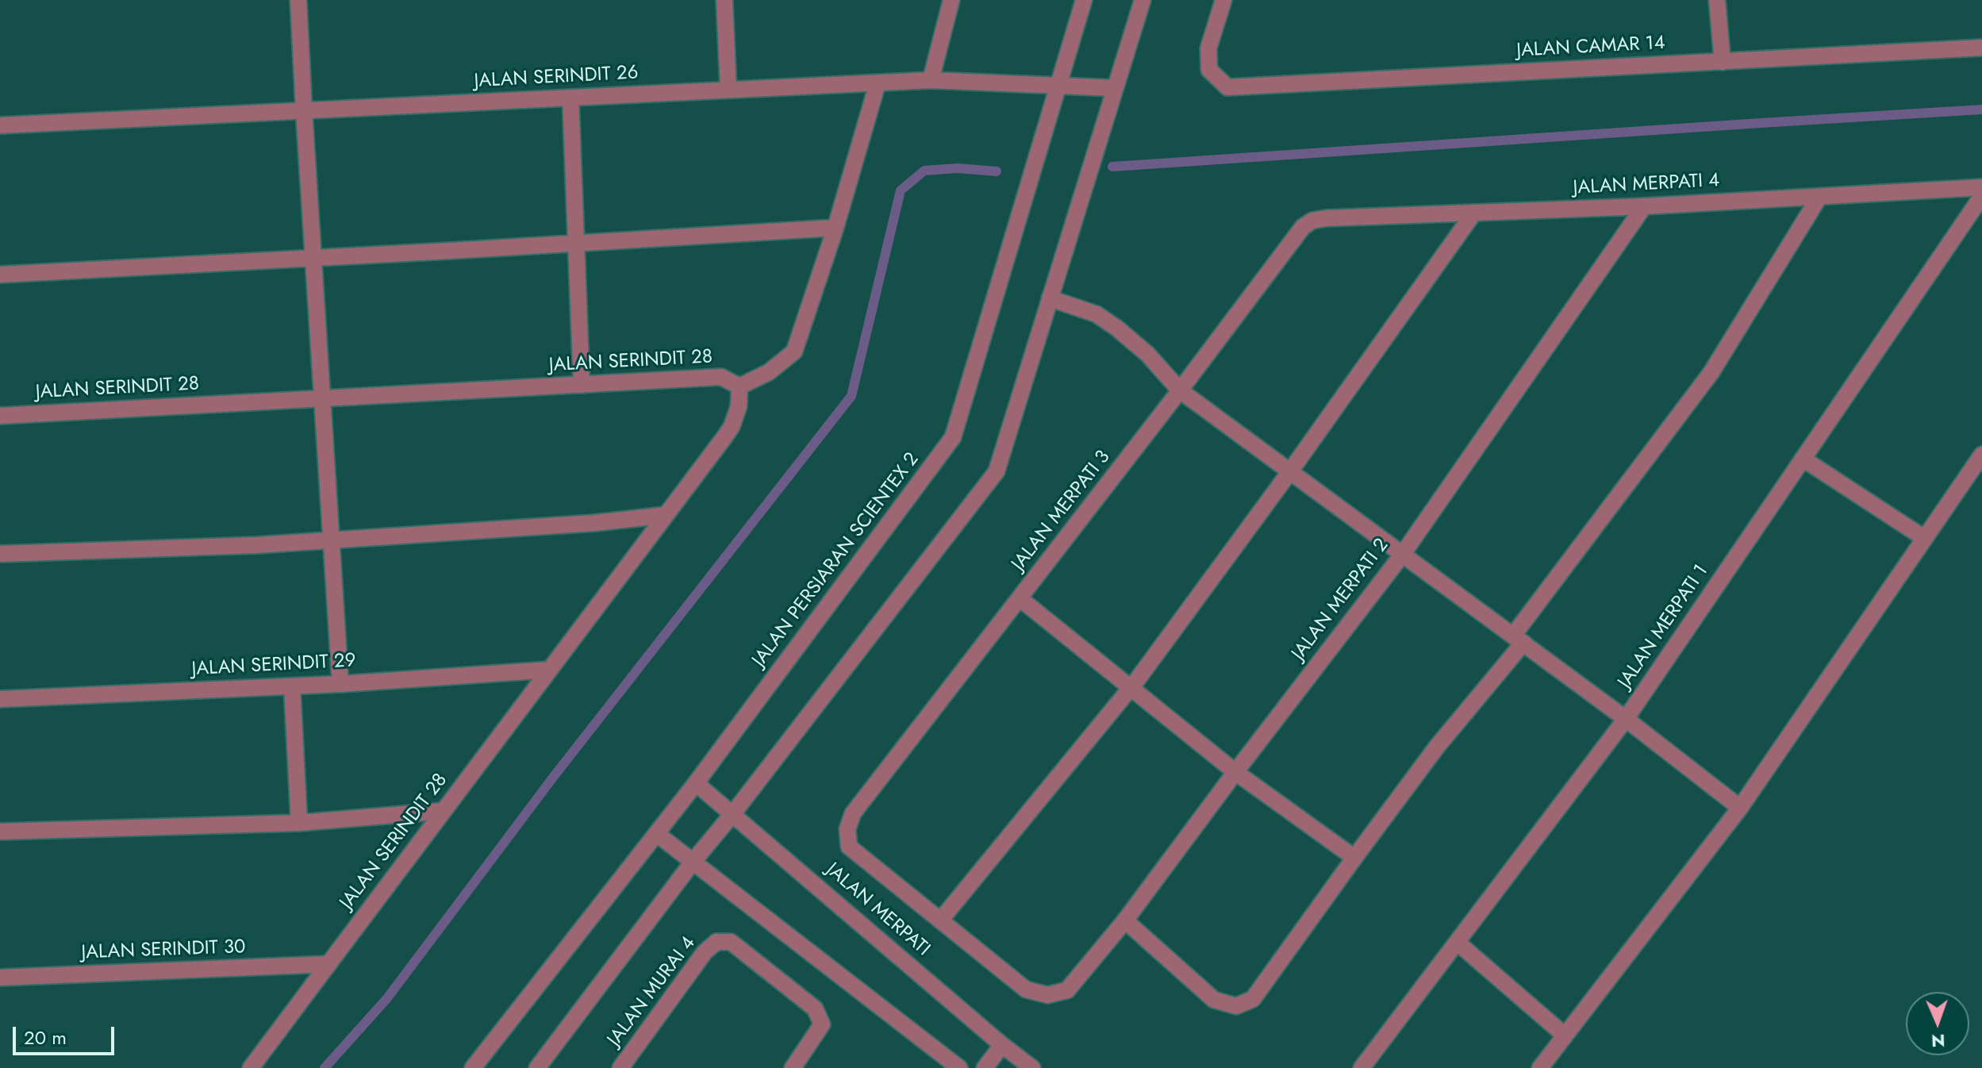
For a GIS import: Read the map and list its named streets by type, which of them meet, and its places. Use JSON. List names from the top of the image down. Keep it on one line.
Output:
{"streets":{"street":["JALAN CAMAR 14","JALAN SERINDIT 26","JALAN MERPATI 4","JALAN SERINDIT 28","JALAN MERPATI 3","JALAN PERSIARAN SCIENTEX 2","JALAN MERPATI 2","JALAN MERPATI 1","JALAN SERINDIT 29","JALAN MERPATI","JALAN SERINDIT 30","JALAN MURAI 4"]},"crossings":[["JALAN SERINDIT 26","JALAN PERSIARAN SCIENTEX 2"],["JALAN MERPATI 4","JALAN MERPATI 3"],["JALAN MERPATI 4","JALAN MERPATI 2"],["JALAN SERINDIT 28","JALAN SERINDIT 29"],["JALAN SERINDIT 28","JALAN SERINDIT 30"],["JALAN MERPATI 3","JALAN MERPATI 2"],["JALAN PERSIARAN SCIENTEX 2","JALAN MERPATI"]],"scale_bar":"20 m","north":"bottom"}
